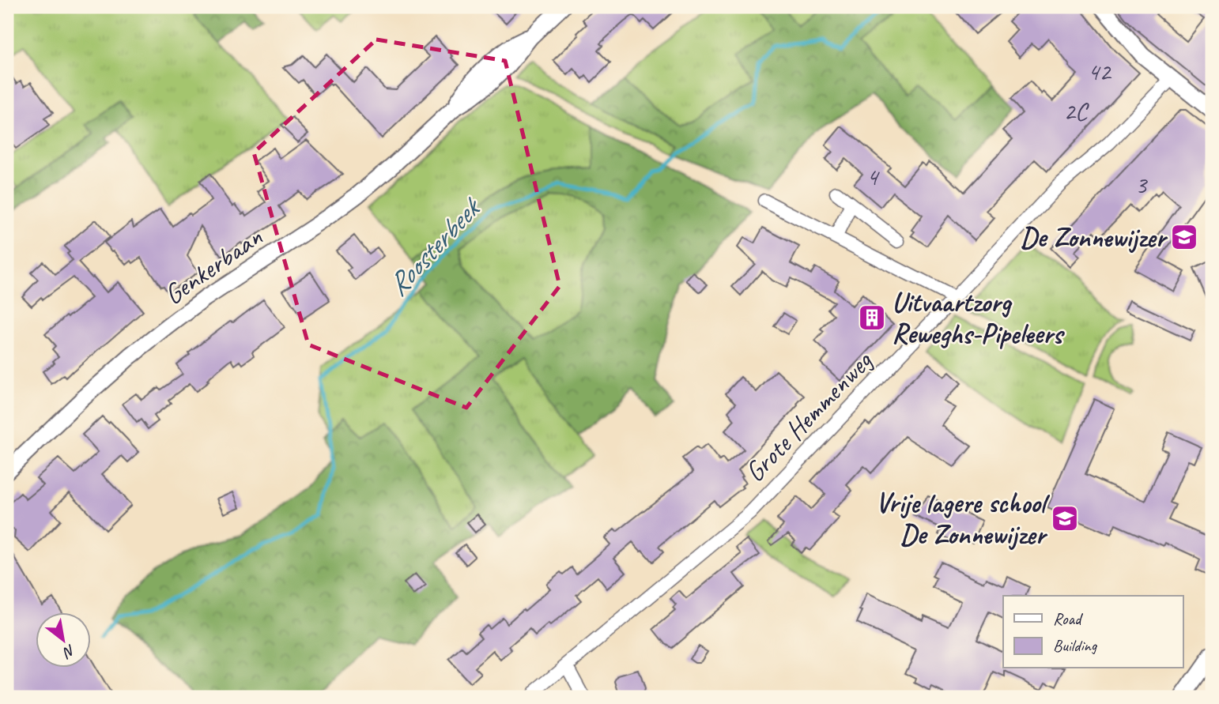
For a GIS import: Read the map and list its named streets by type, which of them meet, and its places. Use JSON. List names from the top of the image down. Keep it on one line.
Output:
{"streets":{"street":["Genkerbaan","Grote Hemmenweg"]},"water":["Roosterbeek"],"places":{"school or university":["De Zonnewijzer","Vrije lagere school De Zonnewijzer"],"building":["Uitvaartzorg Reweghs-Pipeleers"]},"house_numbers":["42","2C","4","3"],"legend":["Road","Building"],"north":"bottom right"}
